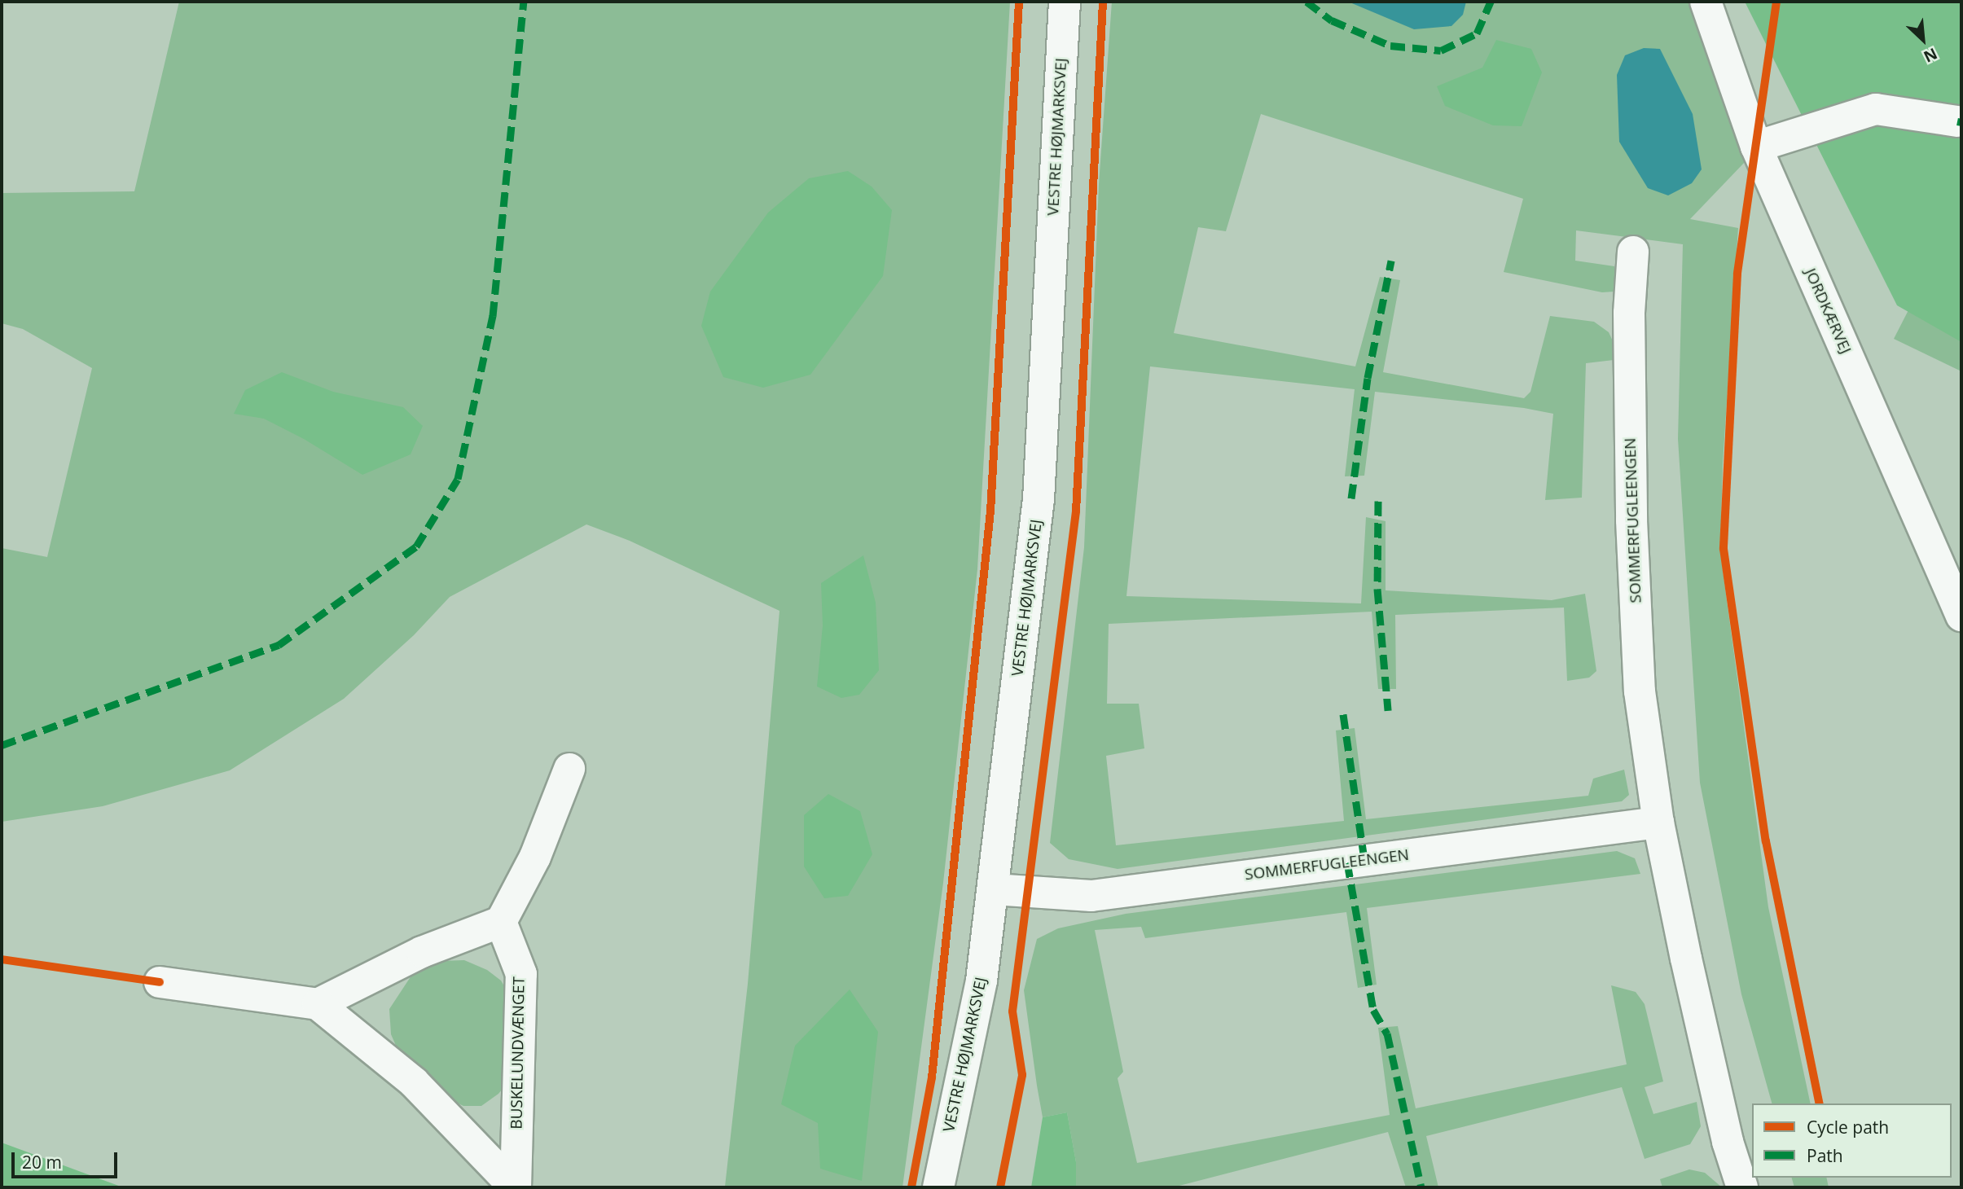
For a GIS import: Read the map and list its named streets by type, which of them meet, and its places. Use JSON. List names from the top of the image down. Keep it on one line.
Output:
{"streets":{"street":["VESTRE HØJMARKSVEJ","JORDKÆRVEJ","SOMMERFUGLEENGEN","BUSKELUNDVÆNGET"]},"crossings":[["VESTRE HØJMARKSVEJ","SOMMERFUGLEENGEN"]],"legend":["Cycle path","Path"],"scale_bar":"20 m","north":"bottom right"}
